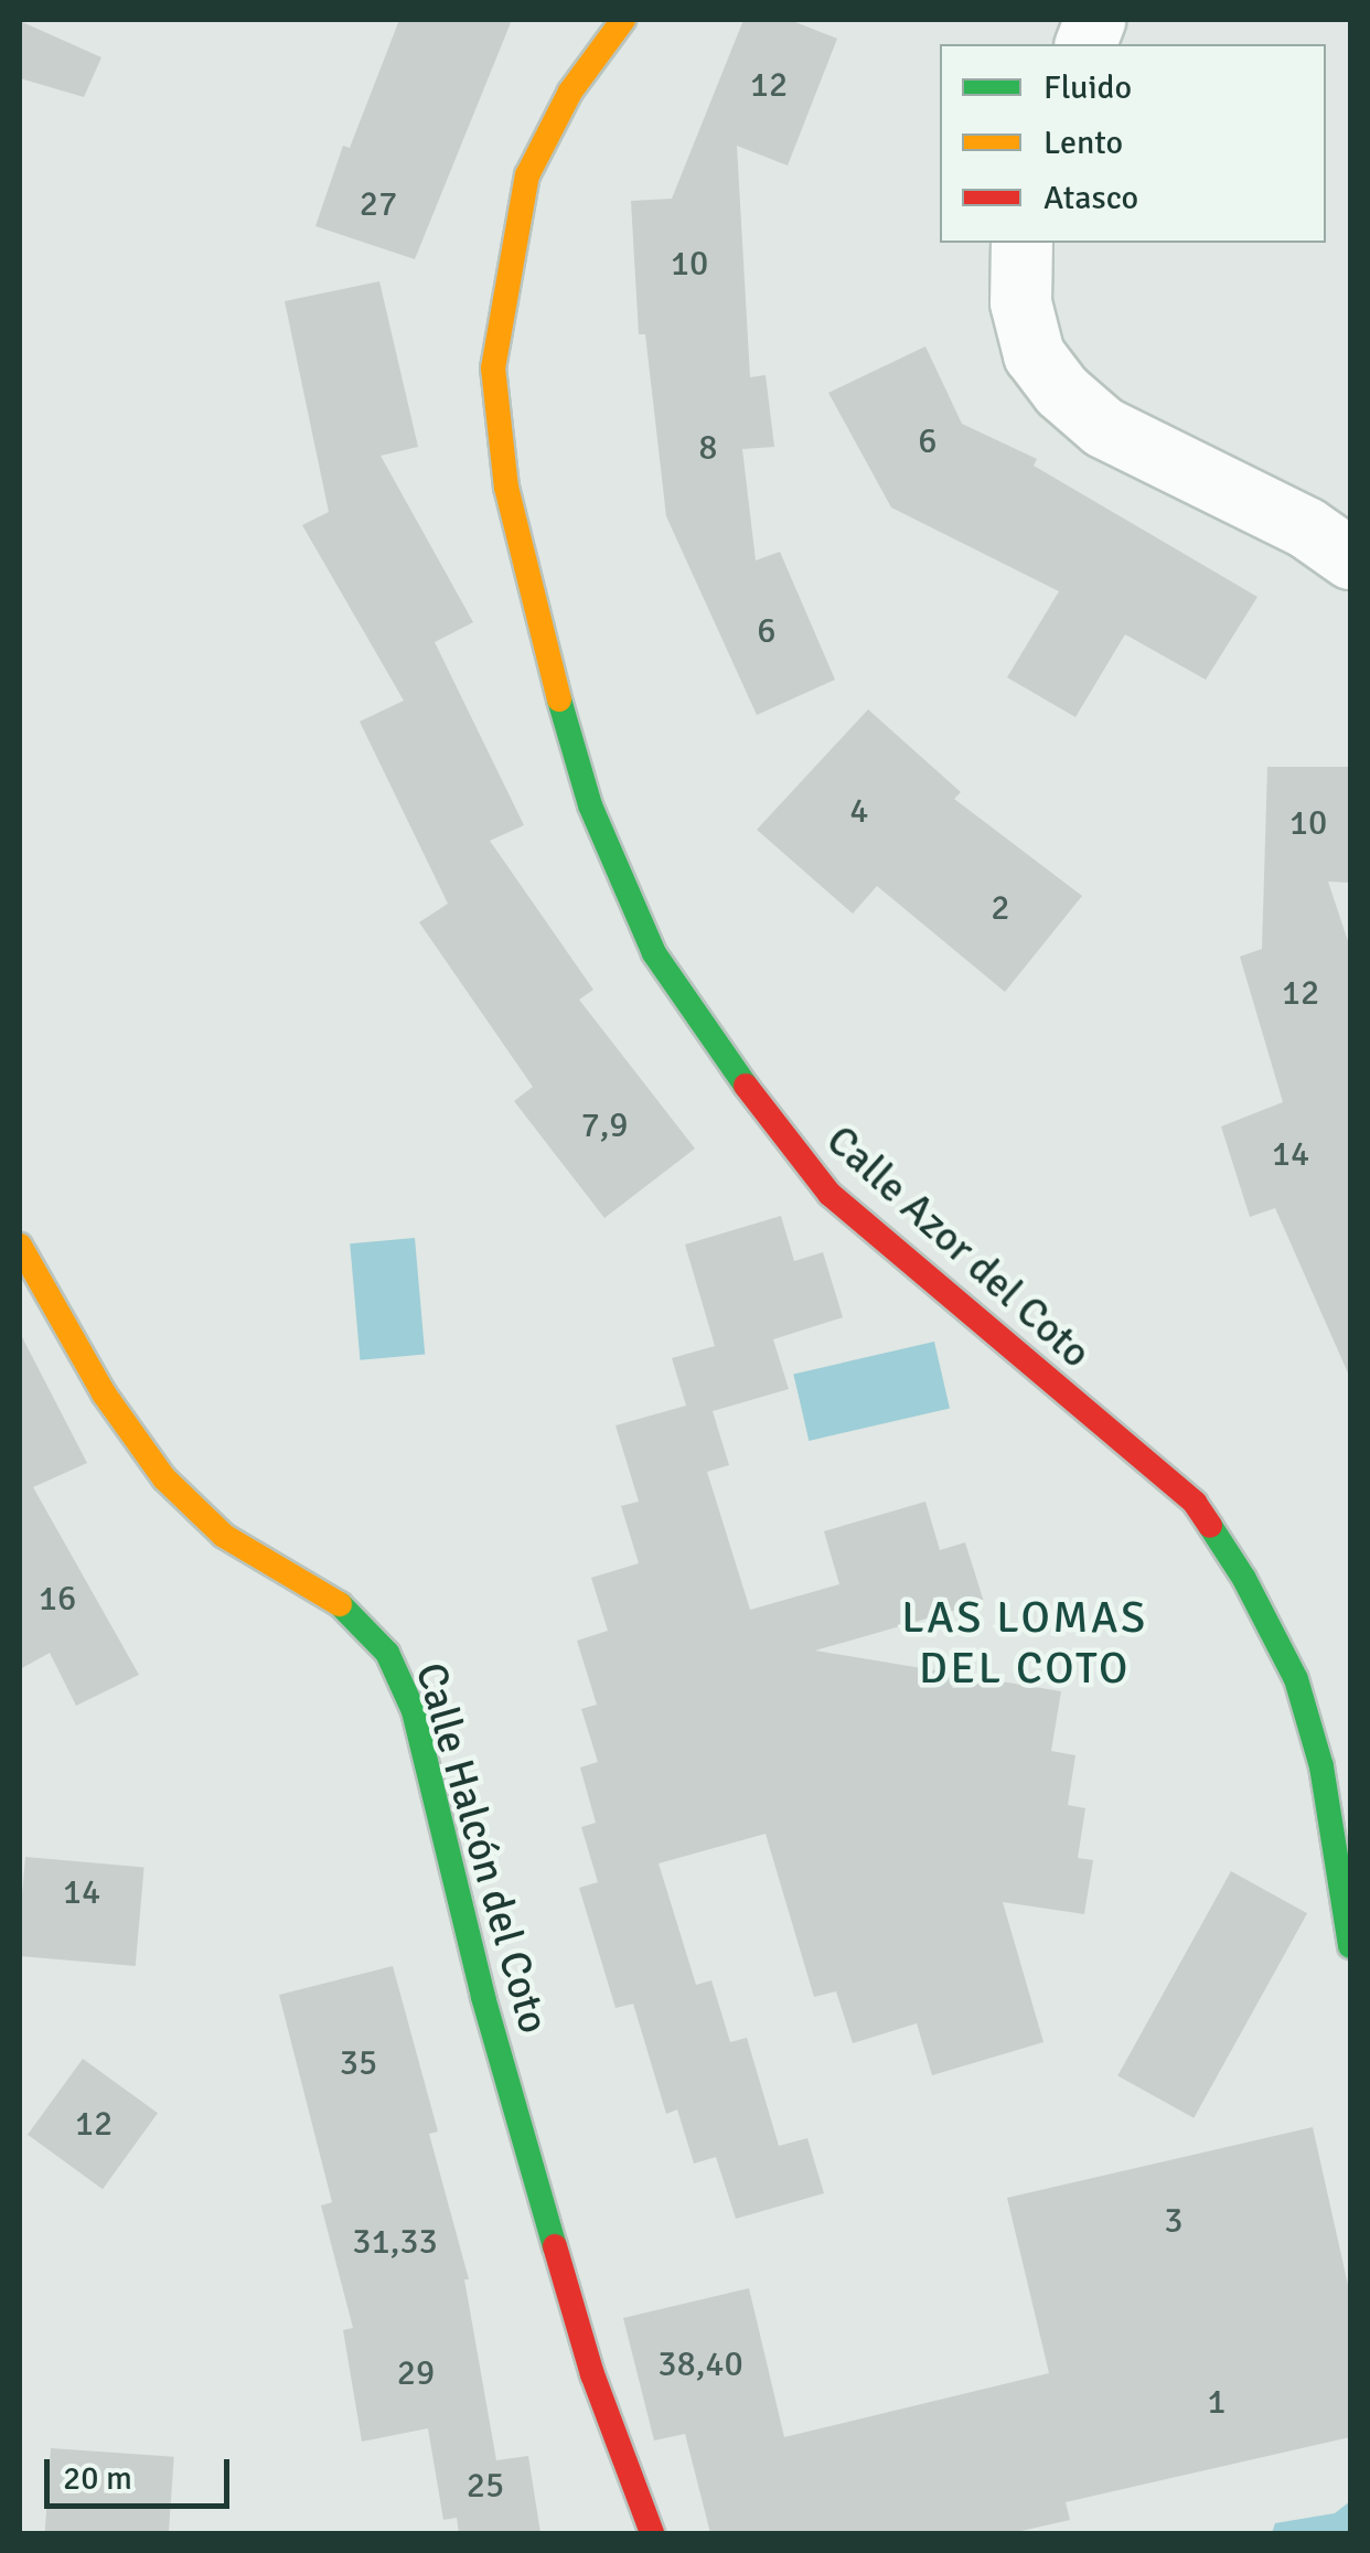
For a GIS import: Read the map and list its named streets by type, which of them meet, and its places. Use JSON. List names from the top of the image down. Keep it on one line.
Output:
{"streets":{"street":["Calle Azor del Coto","Calle Halcón del Coto"]},"districts":["LAS LOMAS DEL COTO"],"house_numbers":["12","27","10","6","8","6","4","10","2","12","7,9","14","16","14","35","12","3","31,33","38,40","29","1","25"],"legend":["Fluido","Lento","Atasco"],"scale_bar":"20 m"}
